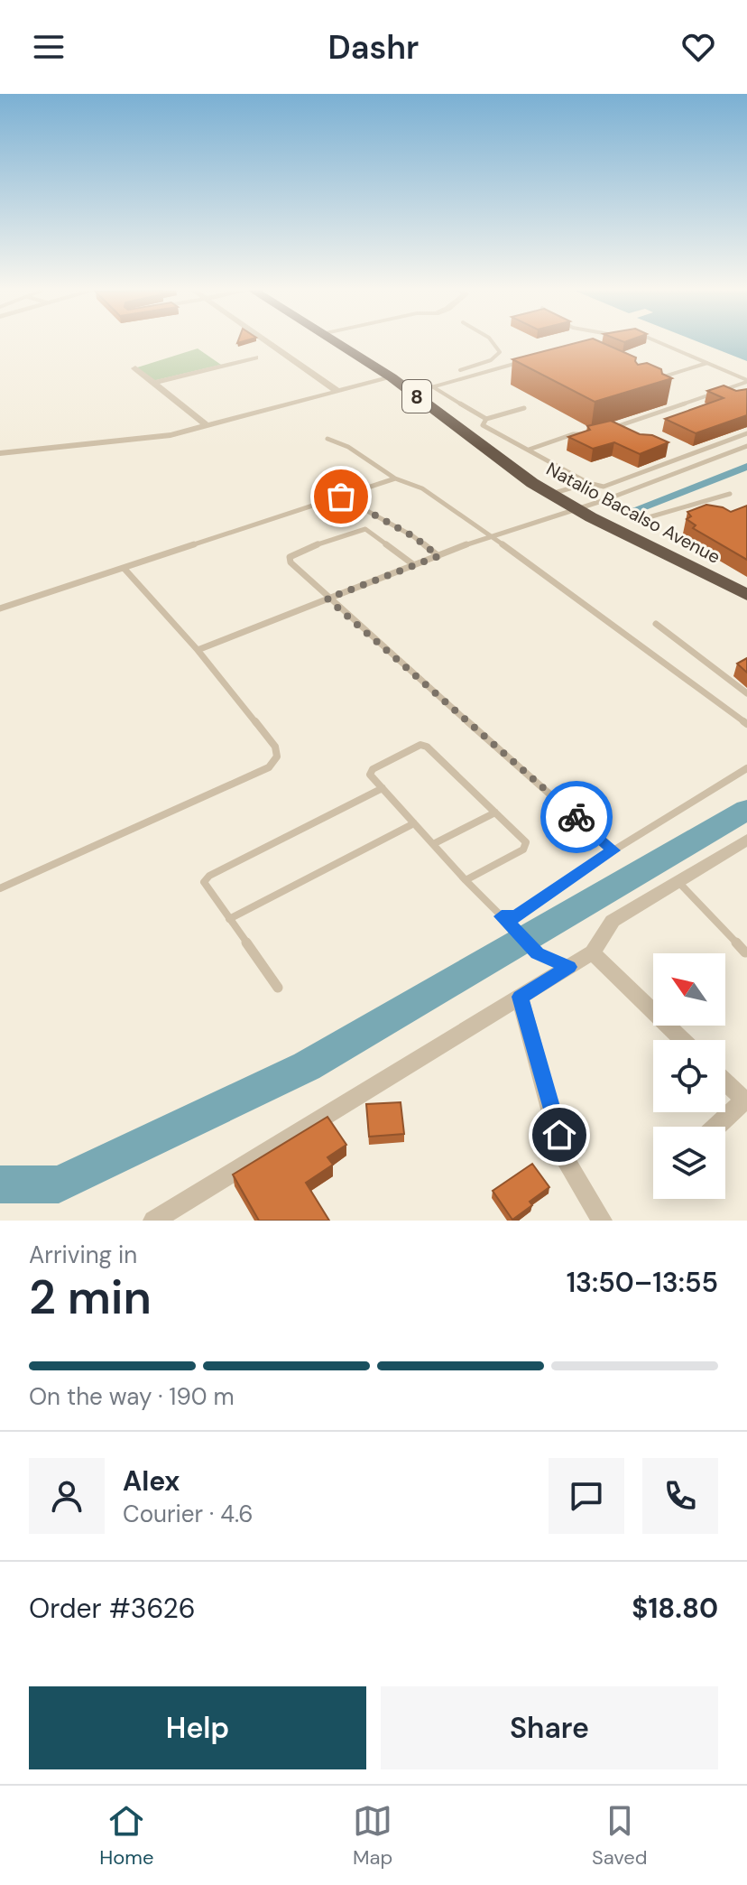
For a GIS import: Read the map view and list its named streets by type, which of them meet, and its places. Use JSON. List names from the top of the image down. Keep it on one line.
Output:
{"streets":{"highway":["8","Natalio Bacalso Avenue"]},"north":"top left","page":{"header":"Dashr","heading":["2 min","Arriving in","13:50–13:55"],"panel":["Alex","Courier · 4.6","Order #3626","$18.80"],"bar":"On the way · 190 m","buttons":["Help","Share"],"tabs":["Home","Map","Saved"]}}
